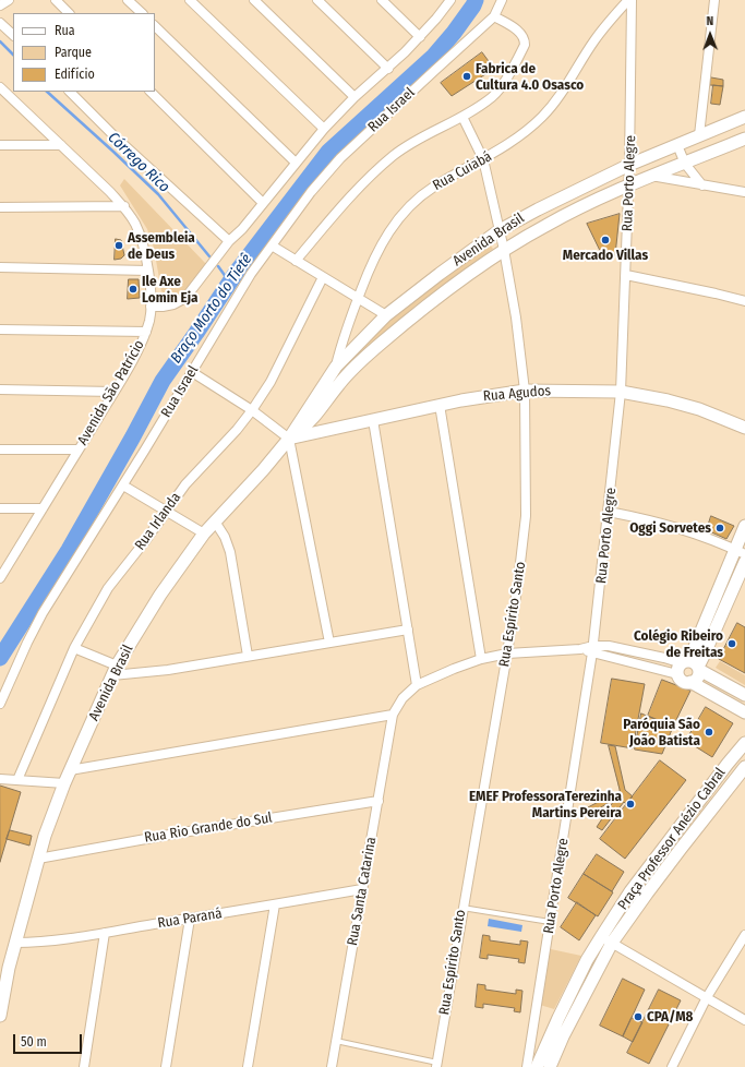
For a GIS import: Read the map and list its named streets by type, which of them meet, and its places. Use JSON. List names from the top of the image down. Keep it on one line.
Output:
{"streets":{"main road":["Avenida Brasil","Rua Agudos","Praça Professor Anézio Cabral"],"street":["Rua Israel","Rua Cuiabá","Rua Porto Alegre","Avenida São Patrício","Rua Irlanda","Rua Espírito Santo","Rua Rio Grande do Sul","Rua Santa Catarina","Rua Paraná"]},"crossings":[["Rua Cuiabá","Avenida Brasil"],["Rua Cuiabá","Rua Espírito Santo"],["Rua Porto Alegre","Avenida Brasil"],["Rua Porto Alegre","Rua Agudos"],["Avenida Brasil","Rua Agudos"],["Avenida Brasil","Rua Espírito Santo"],["Avenida Brasil","Rua Rio Grande do Sul"],["Avenida Brasil","Rua Paraná"],["Rua Agudos","Rua Espírito Santo"],["Rua Rio Grande do Sul","Rua Santa Catarina"],["Rua Santa Catarina","Rua Paraná"]],"water":["Córrego Rico","Braço Morto do Tietê"],"places":["Fabrica de Cultura 4.0 Osasco","Mercado Villas","Assembleia de Deus","Ile Axe Lomin Eja","Oggi Sorvetes","Colégio Ribeiro de Freitas","Paróquia São João Batista","EMEF ProfessoraTerezinha Martins Pereira","CPA/M8"],"legend":["Rua","Parque","Edifício"],"scale_bar":"50 m","north":"top"}
